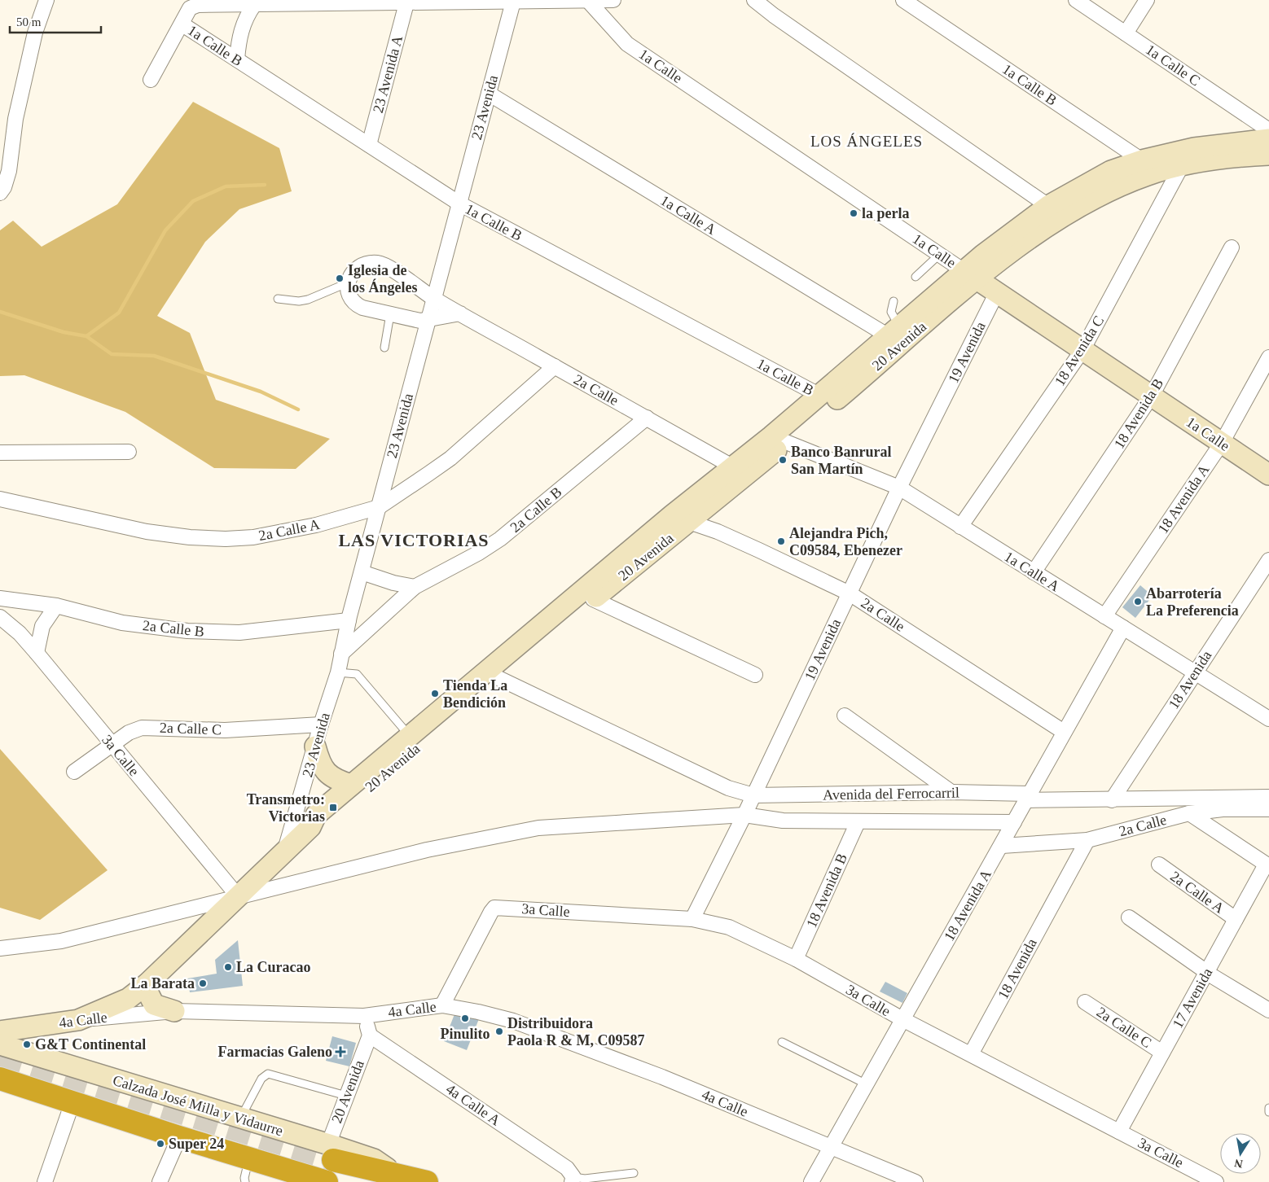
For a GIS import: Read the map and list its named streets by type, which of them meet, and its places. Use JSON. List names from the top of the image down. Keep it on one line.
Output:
{"streets":{"highway":["Calzada José Milla y Vidaurre"],"street":["1a Calle B","1a Calle C","1a Calle","23 Avenida A","23 Avenida","1a Calle A","20 Avenida","18 Avenida C","19 Avenida","2a Calle","18 Avenida B","18 Avenida A","2a Calle B","2a Calle A","18 Avenida","2a Calle C","3a Calle","Avenida del Ferrocarril","17 Avenida","4a Calle","4a Calle A"]},"crossings":[["1a Calle B","23 Avenida A"],["1a Calle B","23 Avenida"],["1a Calle B","20 Avenida"],["1a Calle","20 Avenida"],["1a Calle","18 Avenida C"],["1a Calle","19 Avenida"],["1a Calle","18 Avenida B"],["1a Calle","18 Avenida A"],["23 Avenida","1a Calle A"],["23 Avenida","20 Avenida"],["23 Avenida","2a Calle"],["23 Avenida","2a Calle B"],["23 Avenida","2a Calle A"],["23 Avenida","2a Calle C"],["1a Calle A","20 Avenida"],["1a Calle A","18 Avenida C"],["1a Calle A","19 Avenida"],["1a Calle A","18 Avenida B"],["1a Calle A","18 Avenida A"],["1a Calle A","18 Avenida"],["20 Avenida","2a Calle"],["20 Avenida","3a Calle"],["20 Avenida","Avenida del Ferrocarril"],["20 Avenida","4a Calle"],["20 Avenida","4a Calle A"],["20 Avenida","Calzada José Milla y Vidaurre"],["19 Avenida","2a Calle"],["19 Avenida","3a Calle"],["19 Avenida","Avenida del Ferrocarril"],["2a Calle","18 Avenida A"],["2a Calle","2a Calle B"],["2a Calle","2a Calle A"],["2a Calle","18 Avenida"],["18 Avenida B","3a Calle"],["18 Avenida B","Avenida del Ferrocarril"],["18 Avenida A","3a Calle"],["18 Avenida A","Avenida del Ferrocarril"],["18 Avenida A","4a Calle"],["2a Calle A","17 Avenida"],["18 Avenida","3a Calle"],["18 Avenida","Avenida del Ferrocarril"],["2a Calle C","3a Calle"],["2a Calle C","17 Avenida"],["3a Calle","Avenida del Ferrocarril"],["3a Calle","17 Avenida"],["3a Calle","4a Calle"]],"districts":["LOS ÁNGELES","LAS VICTORIAS"],"places":{"other":["la perla","Iglesia de los Ángeles","Banco Banrural San Martín","Alejandra Pich, C09584, Ebenezer","Abarrotería La Preferencia","Tienda La Bendición","La Curacao","La Barata","Pinulito","Distribuidora Paola R & M, C09587","G&T Continental","Super 24"],"transit":["Transmetro: Victorias"],"health":["Farmacias Galeno"]},"scale_bar":"50 m","north":"bottom"}
